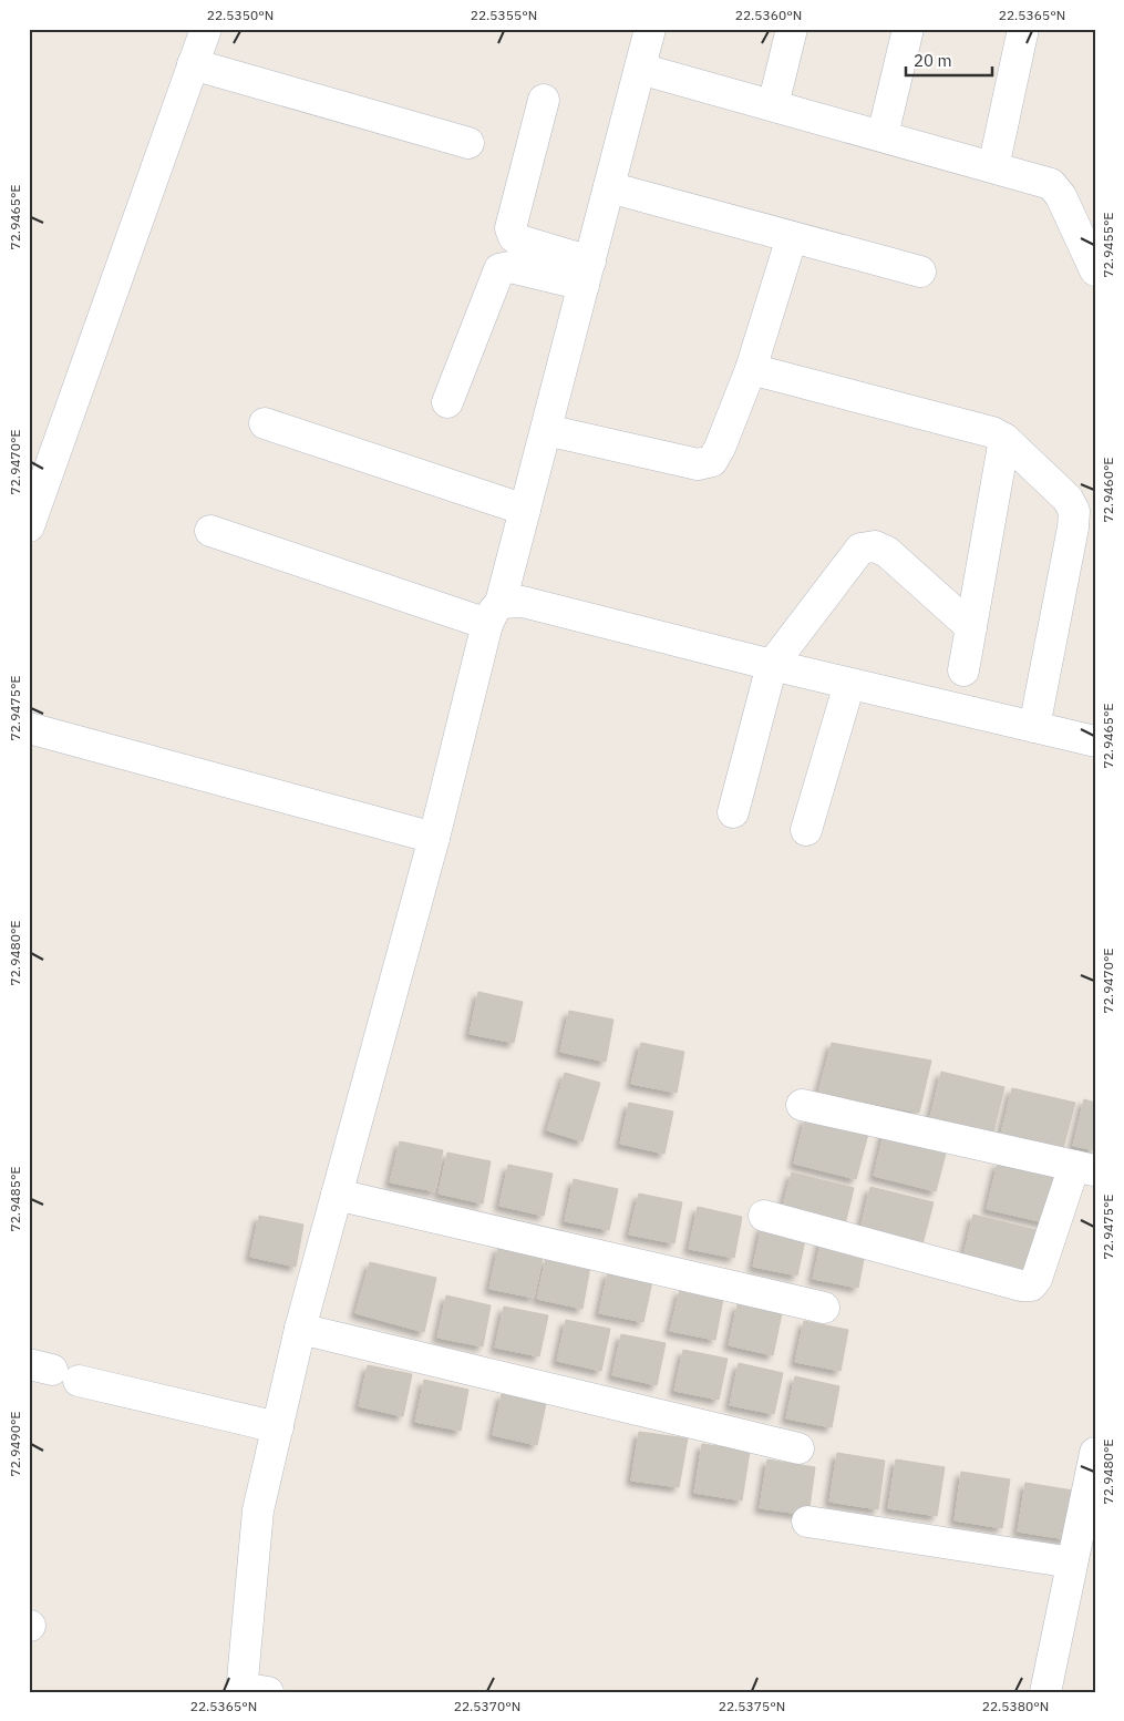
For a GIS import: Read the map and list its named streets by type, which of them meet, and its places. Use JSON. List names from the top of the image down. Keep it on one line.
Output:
{"scale_bar":"20 m","coordinates":["22.5350°N","22.5355°N","22.5360°N","22.5365°N","72.9465°E","72.9455°E","72.9470°E","72.9460°E","72.9475°E","72.9480°E","72.9485°E","72.9490°E","22.5370°N","22.5375°N","22.5380°N"]}
